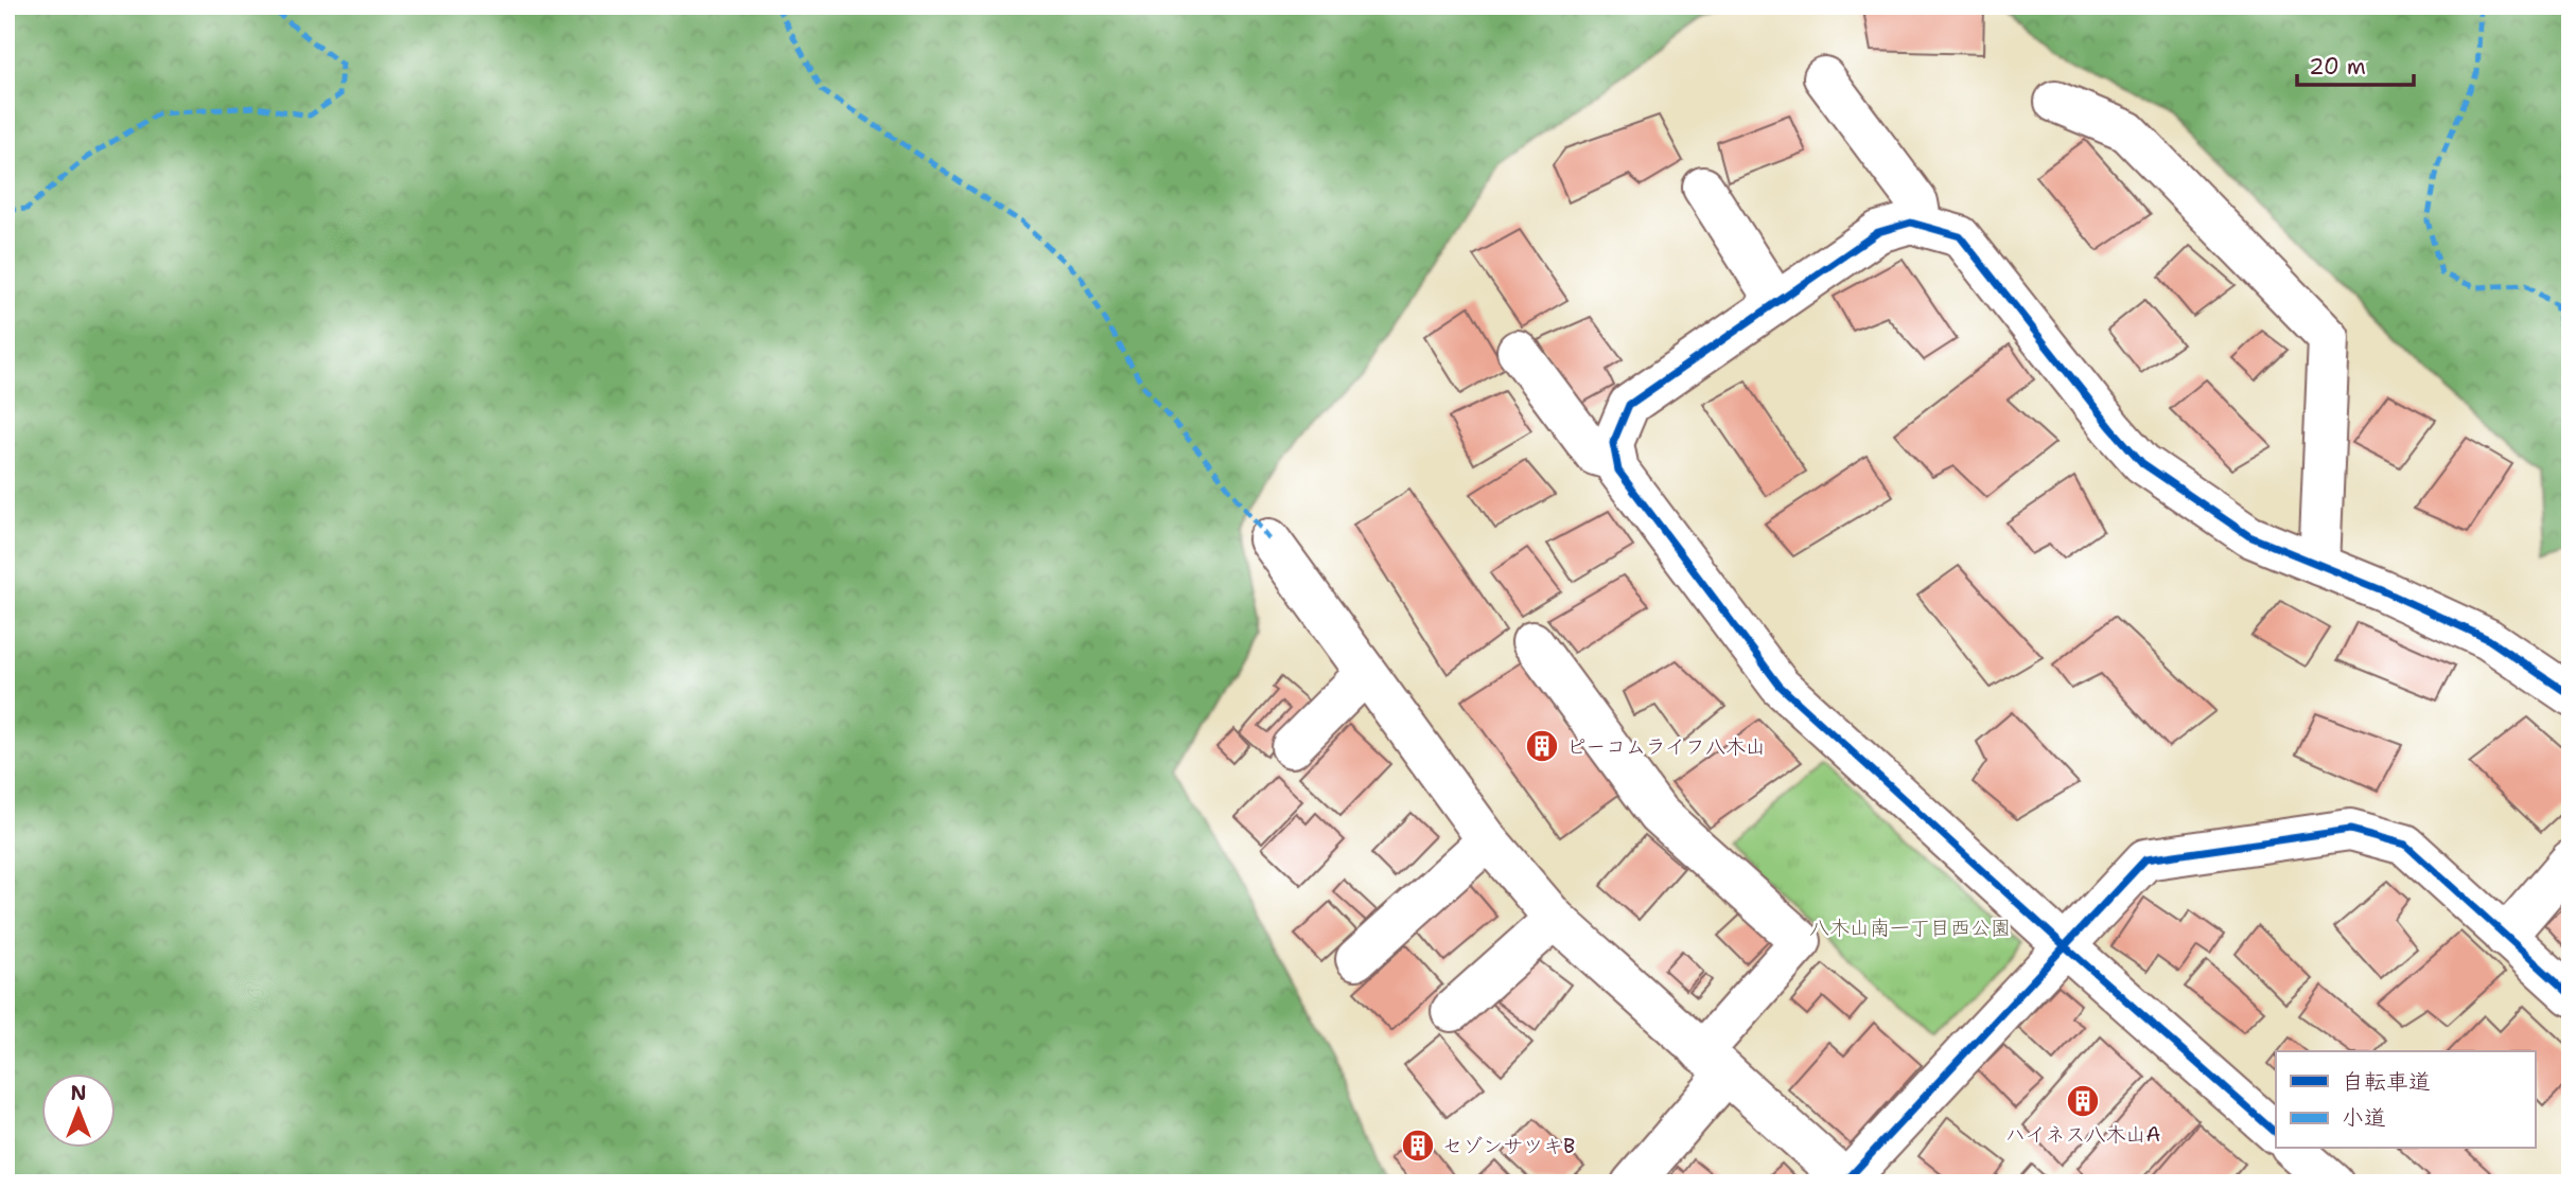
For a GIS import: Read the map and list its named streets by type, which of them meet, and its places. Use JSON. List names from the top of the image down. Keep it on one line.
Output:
{"parks":["八木山南一丁目西公園"],"places":{"building":["ピーコムライフ八木山","ハイネス八木山A","セゾンサツキB"]},"legend":["自転車道","小道"],"scale_bar":"20 m","north":"top"}
